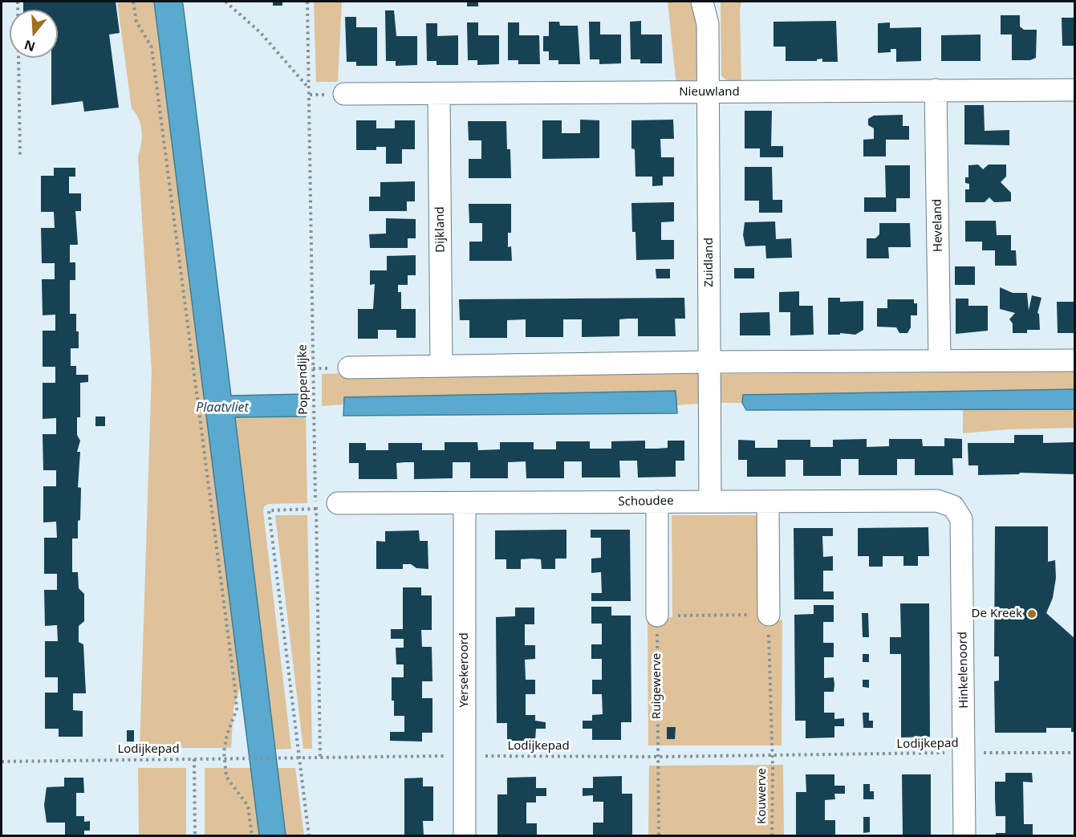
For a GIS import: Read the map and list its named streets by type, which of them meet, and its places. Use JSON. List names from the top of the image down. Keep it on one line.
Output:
{"streets":{"street":["Nieuwland","Heveland","Dijkland","Zuidland","Schoudee","Yersekeroord","Hinkelenoord"],"path":["Poppendijke","Ruigewerve","Lodijkepad","Kouwerve"]},"crossings":[["Nieuwland","Heveland"],["Nieuwland","Dijkland"],["Nieuwland","Zuidland"],["Zuidland","Schoudee"],["Poppendijke","Lodijkepad"],["Schoudee","Yersekeroord"],["Schoudee","Hinkelenoord"],["Yersekeroord","Lodijkepad"],["Hinkelenoord","Lodijkepad"],["Ruigewerve","Lodijkepad"],["Lodijkepad","Kouwerve"]],"water":["Plaatvliet"],"places":["De Kreek"],"north":"bottom"}
